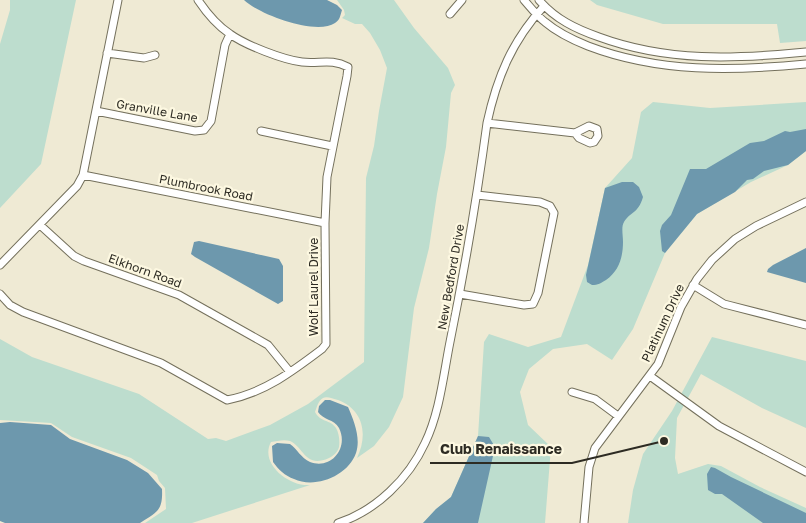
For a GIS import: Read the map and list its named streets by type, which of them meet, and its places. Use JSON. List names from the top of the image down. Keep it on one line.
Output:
{"streets":{"street":["Granville Lane","Plumbrook Road","Elkhorn Road","New Bedford Drive","Wolf Laurel Drive","Platinum Drive"]},"crossings":[["Granville Lane","Wolf Laurel Drive"],["Plumbrook Road","Wolf Laurel Drive"],["Elkhorn Road","Wolf Laurel Drive"]],"places":["Club Renaissance"]}
